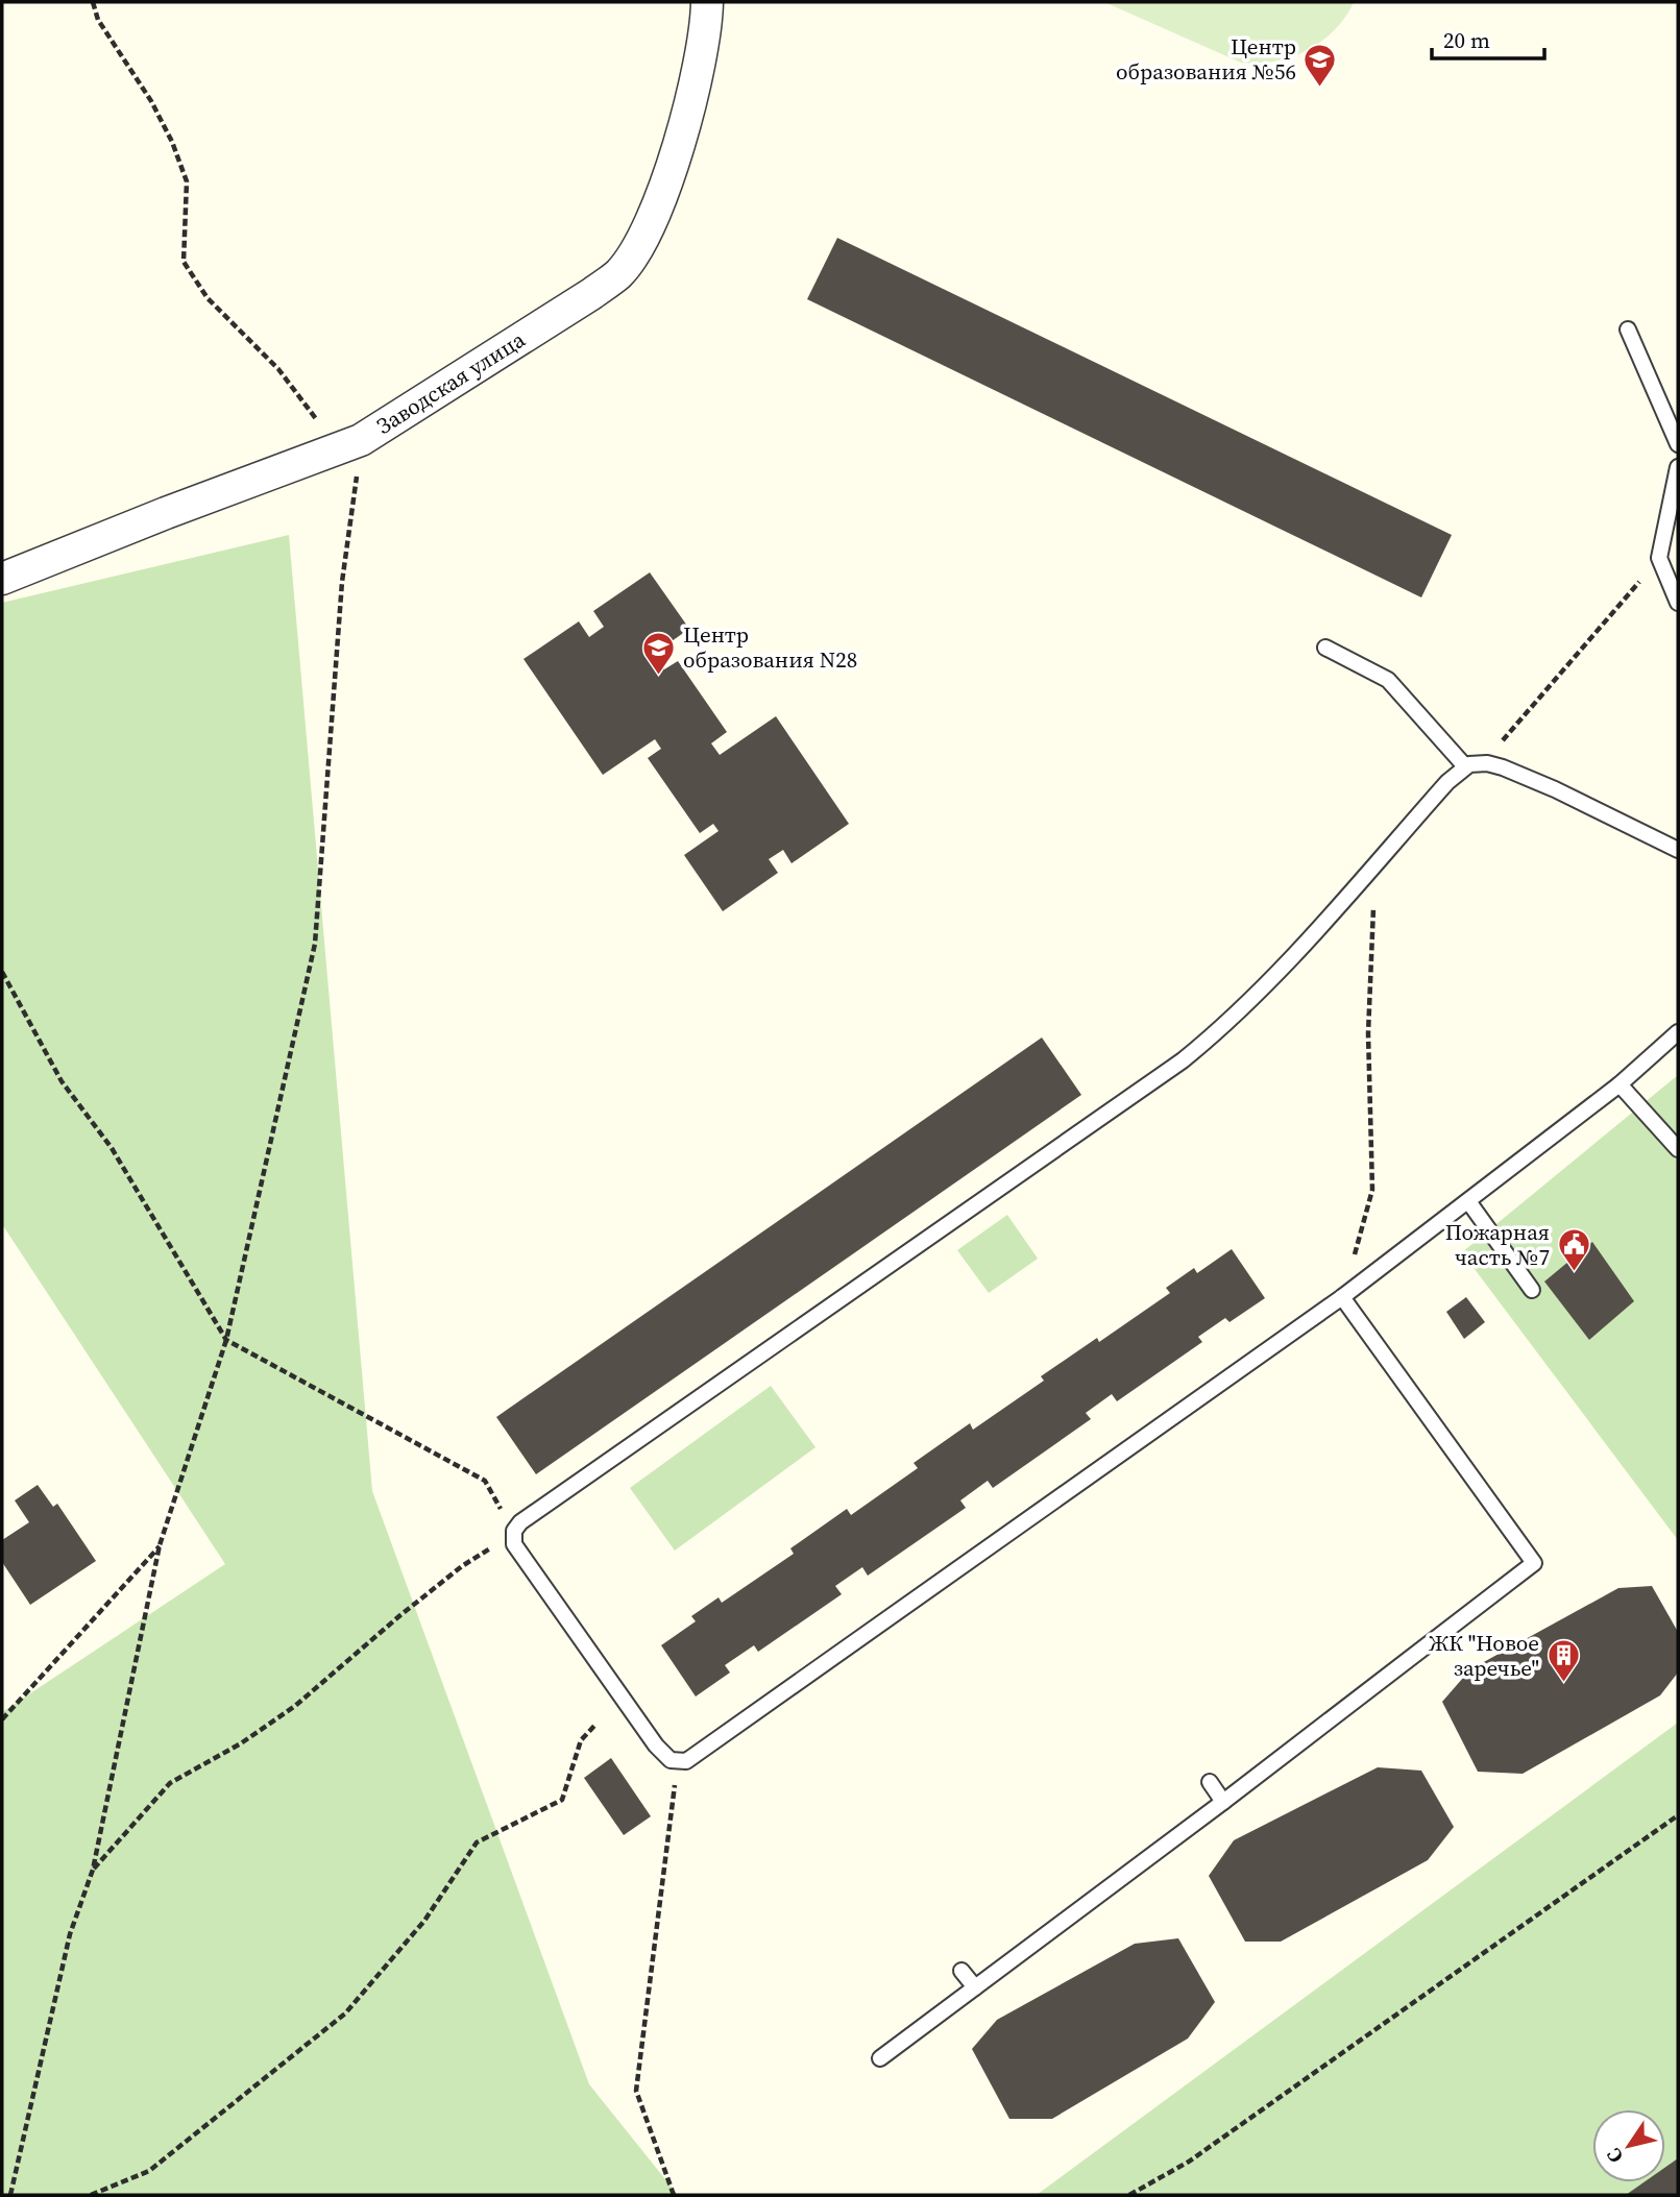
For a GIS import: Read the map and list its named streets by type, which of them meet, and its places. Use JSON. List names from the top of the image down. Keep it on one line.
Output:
{"streets":{"street":["Заводская улица"]},"places":{"school or university":["Центр образования №56","Центр образования N28"],"public building":["Пожарная часть №7"],"building":["ЖК \"Новое заречье\""]},"scale_bar":"20 m","north":"bottom left"}
